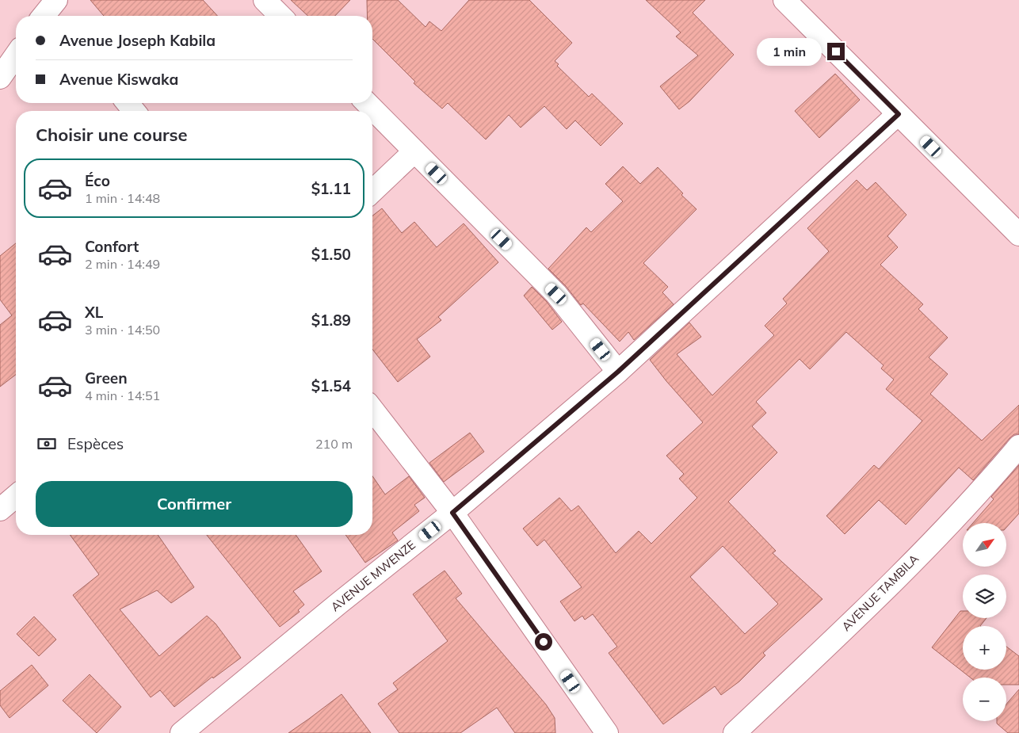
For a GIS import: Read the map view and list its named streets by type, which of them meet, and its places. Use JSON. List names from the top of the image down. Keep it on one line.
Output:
{"streets":{"street":["AVENUE MWENZE","AVENUE TAMBILA"]},"north":"top right","page":{"banner":["Avenue Joseph Kabila","Avenue Kiswaka"],"bubble":"1 min","heading":"Choisir une course","list":[{"name":"Éco","note":"1 min · 14:48","value":"$1.11"},{"name":"Confort","note":"2 min · 14:49","value":"$1.50"},{"name":"XL","note":"3 min · 14:50","value":"$1.89"},{"name":"Green","note":"4 min · 14:51","value":"$1.54"}],"pay":["Espèces","210 m"],"buttons":"Confirmer","map_buttons":["+","−"]}}
